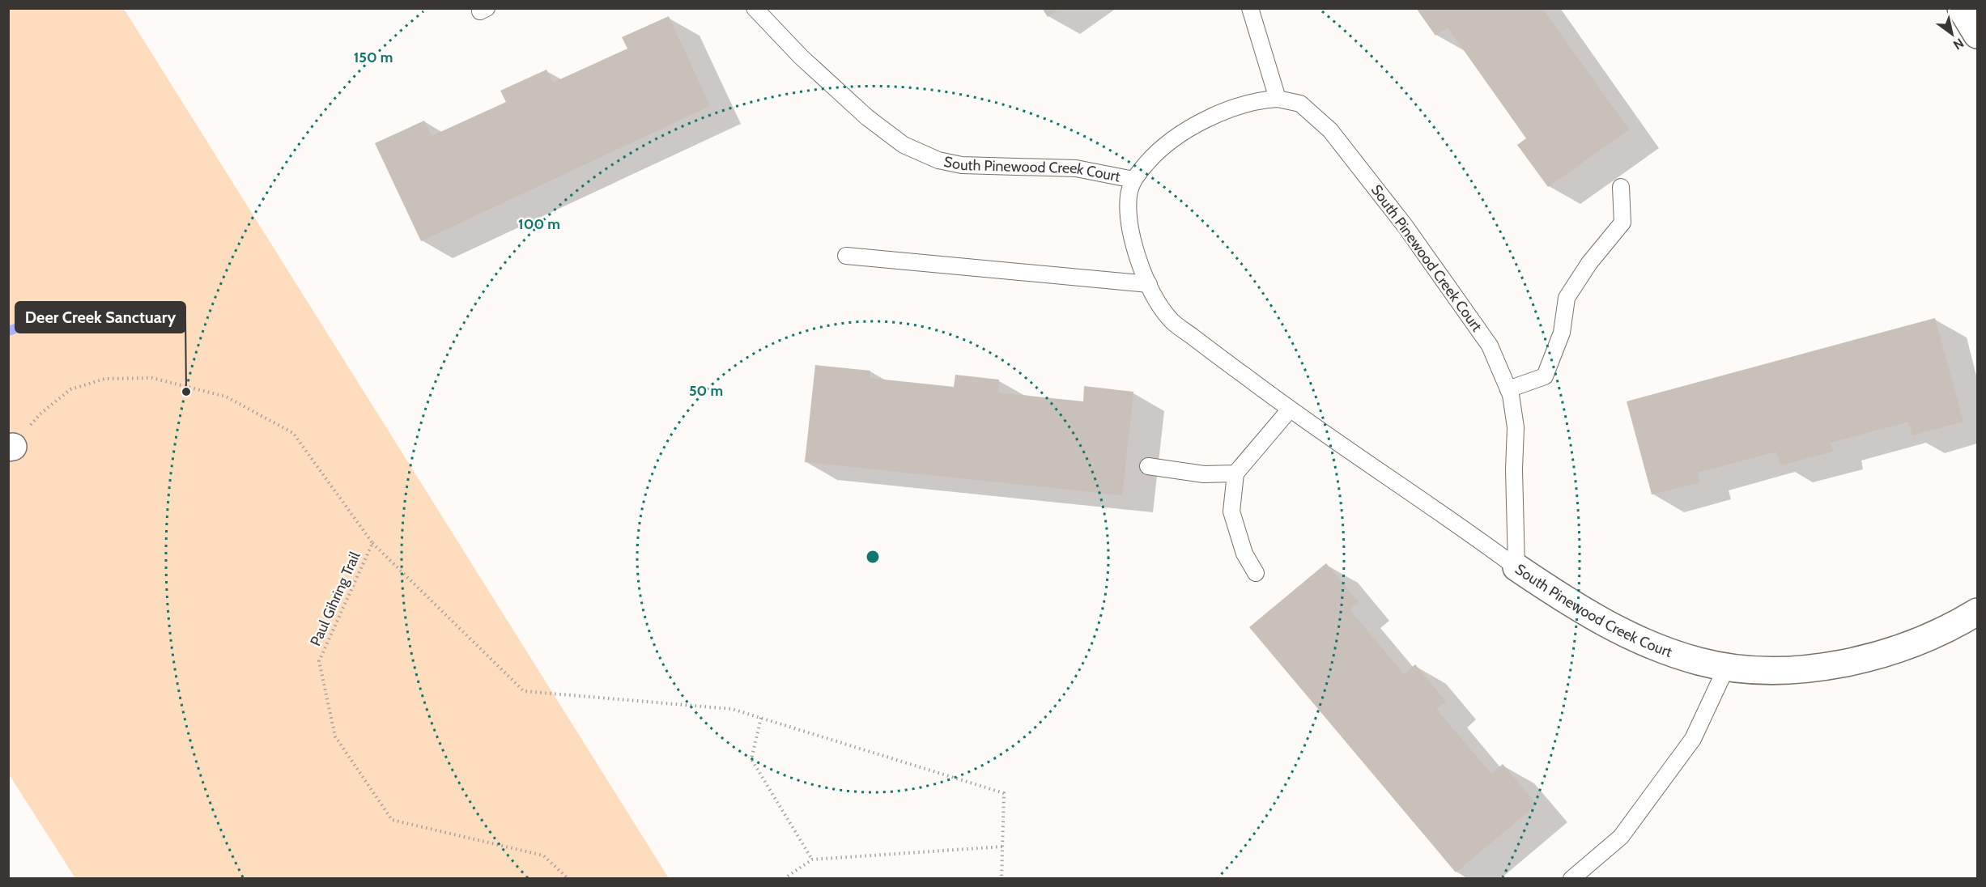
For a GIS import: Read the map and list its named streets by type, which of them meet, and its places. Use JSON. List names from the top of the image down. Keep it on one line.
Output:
{"streets":{"street":["South Pinewood Creek Court"],"path":["Paul Gihring Trail"]},"places":["Deer Creek Sanctuary"],"north":"bottom right","rings":["150 m","100 m","50 m"]}
